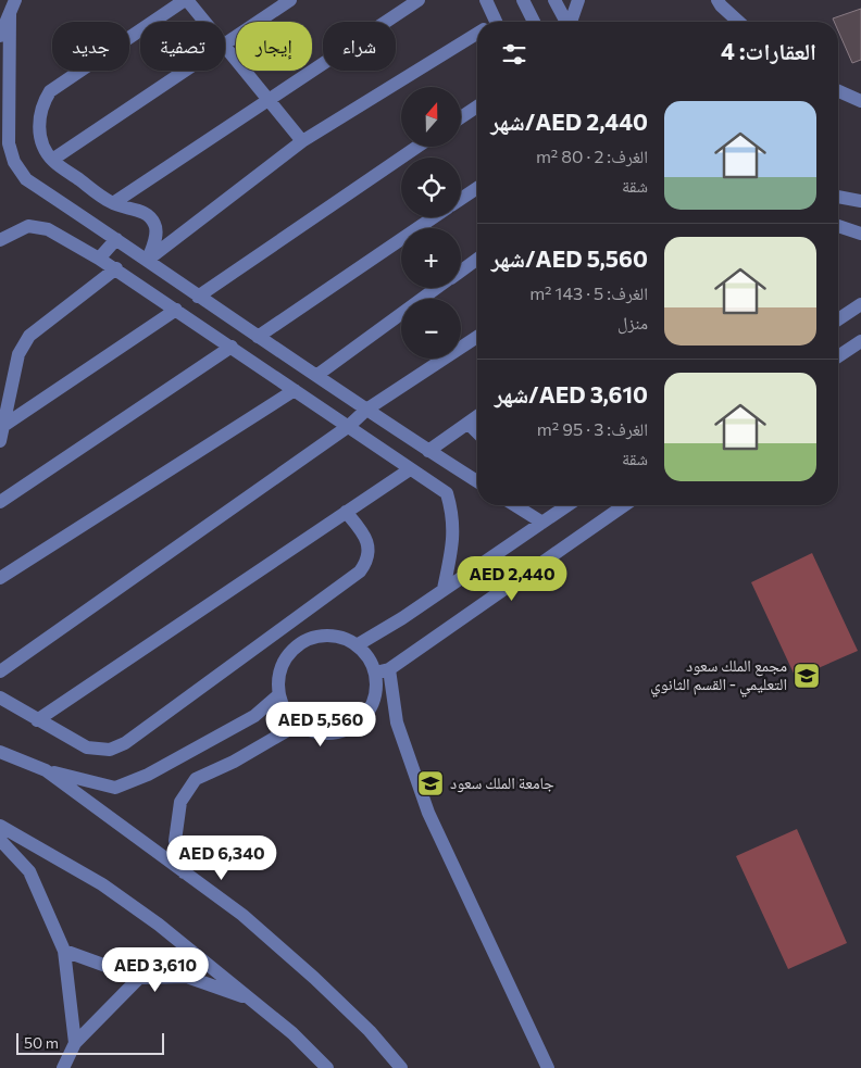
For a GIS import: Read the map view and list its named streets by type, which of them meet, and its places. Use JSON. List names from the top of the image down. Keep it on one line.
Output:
{"places":{"school or university":["مجمع الملك سعود التعليمي - القسم الثانوي","جامعة الملك سعود"]},"scale_bar":"50 m","north":"top","page":{"chip":["شراء","إيجار","تصفية","جديد"],"heading":"العقارات: 4","map_buttons":["+","−"],"list":[{"name":"AED 2,440/شهر","note":"الغرف: 2 · 80 m² · شقة"},{"name":"AED 5,560/شهر","note":"الغرف: 5 · 143 m² · منزل"},{"name":"AED 3,610/شهر","note":"الغرف: 3 · 95 m² · شقة"}],"price":["AED 2,440","AED 5,560","AED 6,340","AED 3,610"],"scale":"50 m"}}
